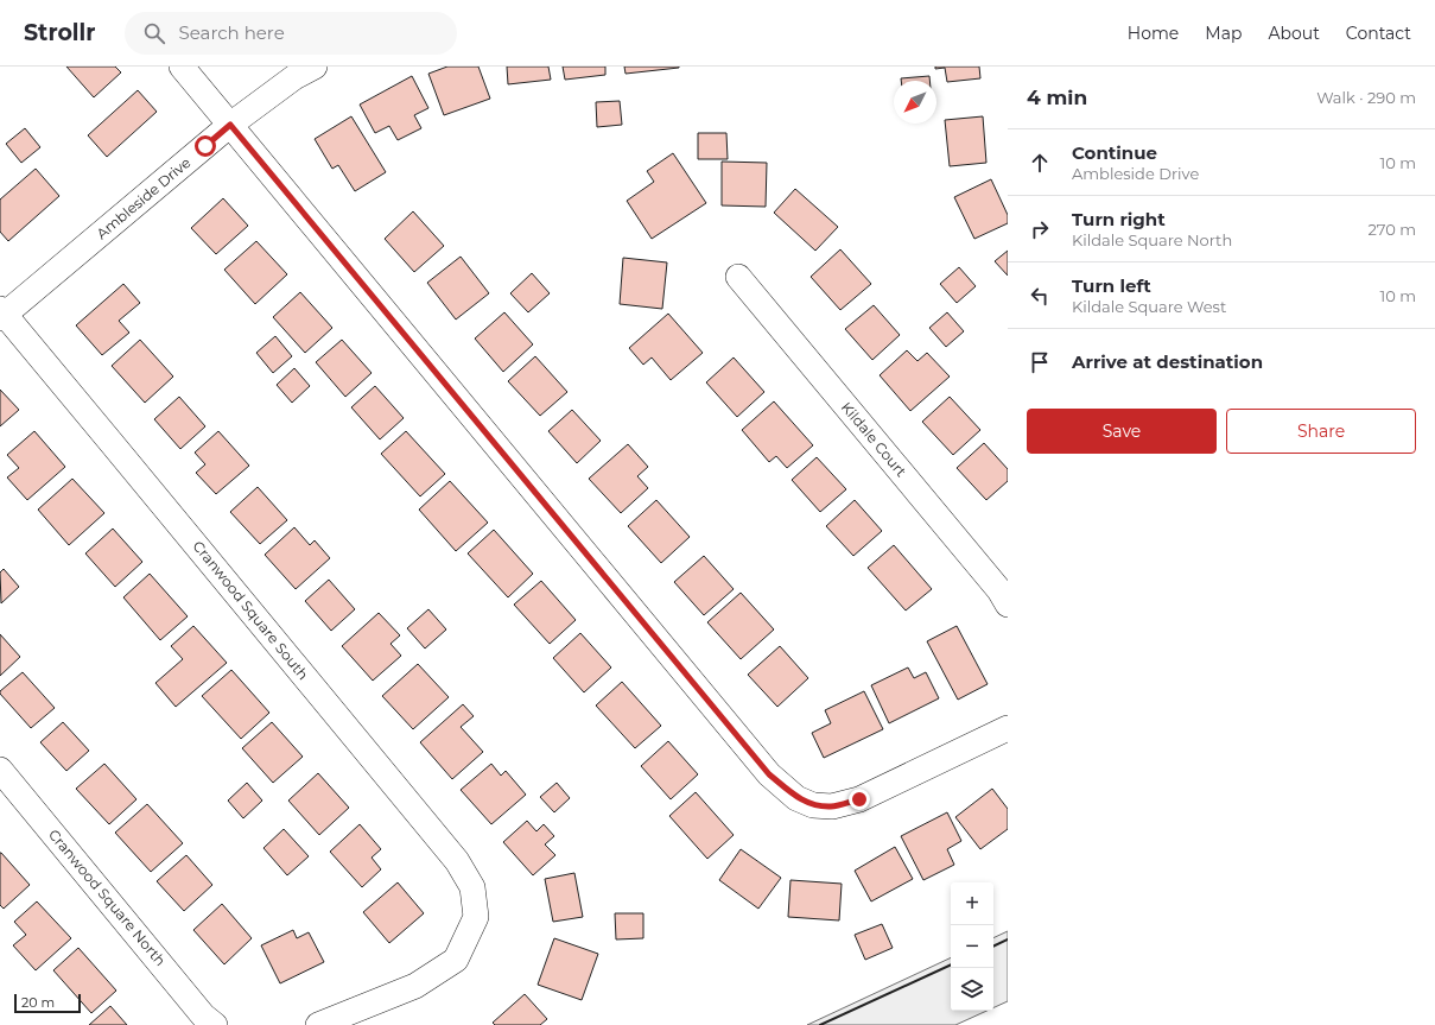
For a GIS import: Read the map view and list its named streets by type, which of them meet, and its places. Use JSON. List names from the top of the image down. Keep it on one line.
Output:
{"streets":{"street":["Ambleside Drive","Kildale Court","Cranwood Square South","Cranwood Square North"]},"crossings":[["Ambleside Drive","Cranwood Square South"]],"scale_bar":"20 m","north":"bottom left","page":{"header":"Strollr","search":"Search here","nav":["Home","Map","About","Contact"],"heading":["4 min","Walk · 290 m"],"list":[["Continue","Ambleside Drive","10 m"],["Turn right","Kildale Square North","270 m"],["Turn left","Kildale Square West","10 m"],"Arrive at destination"],"buttons":["Save","Share"],"map_buttons":["+","−"],"scale":"20 m"}}
